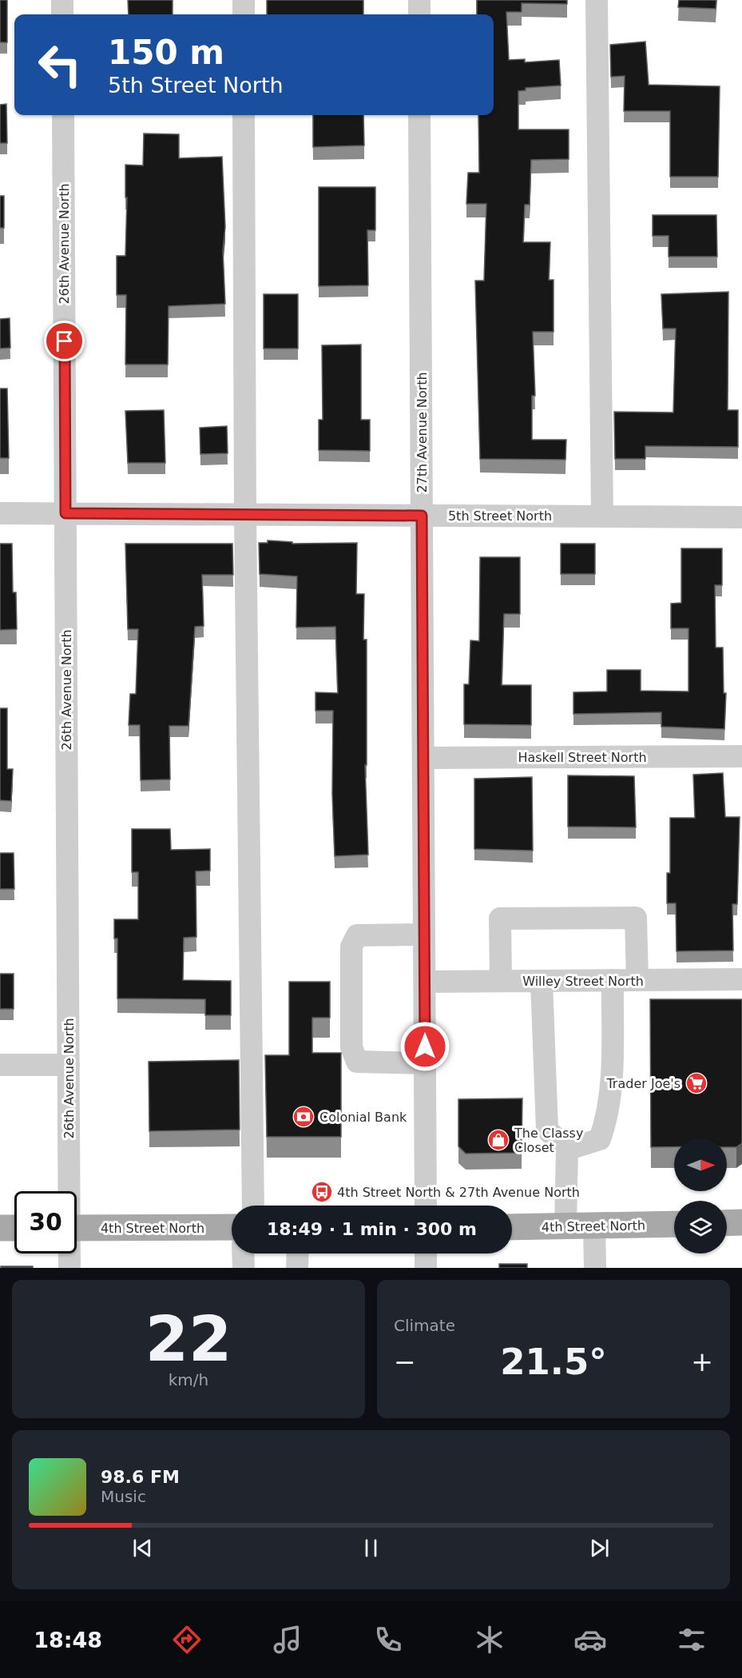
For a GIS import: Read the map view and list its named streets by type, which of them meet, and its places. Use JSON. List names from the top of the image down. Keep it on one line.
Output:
{"streets":{"main road":["4th Street North"],"street":["26th Avenue North","27th Avenue North","5th Street North","Haskell Street North","Willey Street North"]},"crossings":[["26th Avenue North","5th Street North"],["27th Avenue North","5th Street North"],["27th Avenue North","Haskell Street North"],["27th Avenue North","Willey Street North"]],"places":{"supermarket":["Trader Joe's"],"bank":["Colonial Bank"],"shop":["The Classy Closet"],"bus stop":["4th Street North & 27th Avenue North"]},"north":"right","page":{"turn":["150 m","5th Street North"],"limit":"30","trip":"18:49 · 1 min · 300 m","tile":[["22","km/h"],"Climate"],"heat":["−","21.5°","+"],"song":["98.6 FM","Music"],"tabs":"18:48"}}
